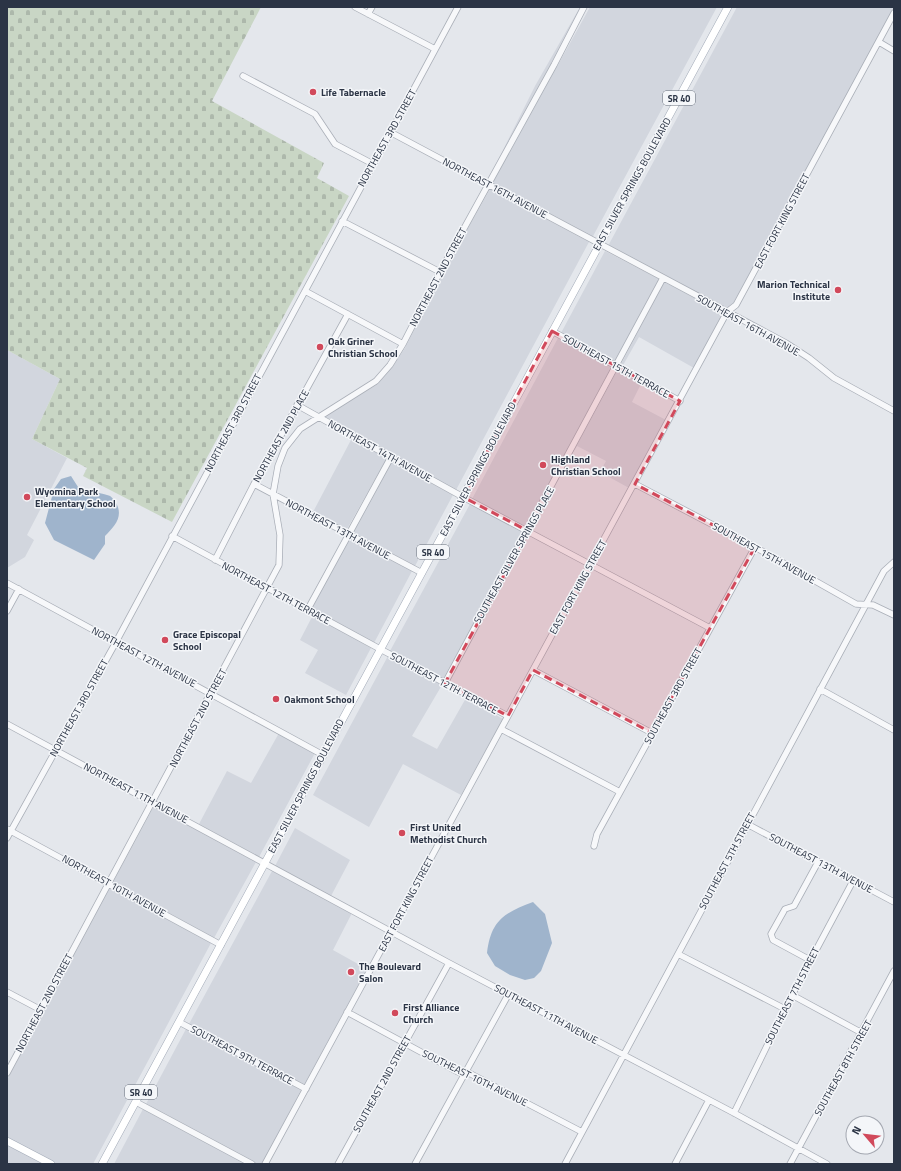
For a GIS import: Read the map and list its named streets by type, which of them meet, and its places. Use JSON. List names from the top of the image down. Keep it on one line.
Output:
{"streets":{"main road":["SR 40","EAST SILVER SPRINGS BOULEVARD"],"street":["NORTHEAST 3RD STREET","NORTHEAST 16TH AVENUE","EAST FORT KING STREET","NORTHEAST 2ND STREET","SOUTHEAST 16TH AVENUE","SOUTHEAST 15TH TERRACE","NORTHEAST 2ND PLACE","NORTHEAST 14TH AVENUE","NORTHEAST 13TH AVENUE","SOUTHEAST 15TH AVENUE","SOUTHEAST SILVER SPRINGS PLACE","NORTHEAST 12TH TERRACE","NORTHEAST 12TH AVENUE","SOUTHEAST 12TH TERRACE","SOUTHEAST 3RD STREET","NORTHEAST 11TH AVENUE","SOUTHEAST 5TH STREET","SOUTHEAST 13TH AVENUE","NORTHEAST 10TH AVENUE","SOUTHEAST 7TH STREET","SOUTHEAST 11TH AVENUE","SOUTHEAST 9TH TERRACE","SOUTHEAST 8TH STREET","SOUTHEAST 10TH AVENUE","SOUTHEAST 2ND STREET"]},"crossings":[["NORTHEAST 3RD STREET","NORTHEAST 16TH AVENUE"],["NORTHEAST 3RD STREET","NORTHEAST 12TH TERRACE"],["NORTHEAST 3RD STREET","NORTHEAST 12TH AVENUE"],["NORTHEAST 3RD STREET","NORTHEAST 11TH AVENUE"],["NORTHEAST 3RD STREET","NORTHEAST 10TH AVENUE"],["EAST SILVER SPRINGS BOULEVARD","NORTHEAST 16TH AVENUE"],["EAST SILVER SPRINGS BOULEVARD","SOUTHEAST 16TH AVENUE"],["EAST SILVER SPRINGS BOULEVARD","SOUTHEAST 15TH TERRACE"],["EAST SILVER SPRINGS BOULEVARD","NORTHEAST 14TH AVENUE"],["EAST SILVER SPRINGS BOULEVARD","NORTHEAST 13TH AVENUE"],["EAST SILVER SPRINGS BOULEVARD","NORTHEAST 12TH TERRACE"],["EAST SILVER SPRINGS BOULEVARD","NORTHEAST 12TH AVENUE"],["EAST SILVER SPRINGS BOULEVARD","SOUTHEAST 12TH TERRACE"],["EAST SILVER SPRINGS BOULEVARD","NORTHEAST 11TH AVENUE"],["EAST SILVER SPRINGS BOULEVARD","NORTHEAST 10TH AVENUE"],["EAST SILVER SPRINGS BOULEVARD","SOUTHEAST 11TH AVENUE"],["EAST SILVER SPRINGS BOULEVARD","SOUTHEAST 9TH TERRACE"],["NORTHEAST 16TH AVENUE","NORTHEAST 2ND STREET"],["NORTHEAST 16TH AVENUE","SOUTHEAST 16TH AVENUE"],["EAST FORT KING STREET","SOUTHEAST 16TH AVENUE"],["EAST FORT KING STREET","SOUTHEAST 15TH TERRACE"],["EAST FORT KING STREET","NORTHEAST 14TH AVENUE"],["EAST FORT KING STREET","SOUTHEAST 15TH AVENUE"],["EAST FORT KING STREET","SOUTHEAST 12TH TERRACE"],["EAST FORT KING STREET","SOUTHEAST 11TH AVENUE"],["EAST FORT KING STREET","SOUTHEAST 9TH TERRACE"],["EAST FORT KING STREET","SOUTHEAST 10TH AVENUE"],["NORTHEAST 2ND STREET","NORTHEAST 14TH AVENUE"],["NORTHEAST 2ND STREET","NORTHEAST 13TH AVENUE"],["NORTHEAST 2ND STREET","NORTHEAST 12TH TERRACE"],["NORTHEAST 2ND STREET","NORTHEAST 12TH AVENUE"],["NORTHEAST 2ND STREET","NORTHEAST 11TH AVENUE"],["NORTHEAST 2ND STREET","NORTHEAST 10TH AVENUE"],["SOUTHEAST 16TH AVENUE","SOUTHEAST SILVER SPRINGS PLACE"],["SOUTHEAST 15TH TERRACE","SOUTHEAST SILVER SPRINGS PLACE"],["NORTHEAST 2ND PLACE","NORTHEAST 14TH AVENUE"],["NORTHEAST 2ND PLACE","NORTHEAST 13TH AVENUE"],["NORTHEAST 2ND PLACE","NORTHEAST 12TH TERRACE"],["NORTHEAST 14TH AVENUE","SOUTHEAST SILVER SPRINGS PLACE"],["NORTHEAST 14TH AVENUE","SOUTHEAST 3RD STREET"],["SOUTHEAST 15TH AVENUE","SOUTHEAST 3RD STREET"],["SOUTHEAST 15TH AVENUE","SOUTHEAST 5TH STREET"],["SOUTHEAST SILVER SPRINGS PLACE","SOUTHEAST 12TH TERRACE"],["NORTHEAST 12TH TERRACE","SOUTHEAST 12TH TERRACE"],["SOUTHEAST 12TH TERRACE","SOUTHEAST 3RD STREET"],["NORTHEAST 11TH AVENUE","SOUTHEAST 11TH AVENUE"],["SOUTHEAST 5TH STREET","SOUTHEAST 13TH AVENUE"],["SOUTHEAST 5TH STREET","SOUTHEAST 11TH AVENUE"],["SOUTHEAST 5TH STREET","SOUTHEAST 10TH AVENUE"],["SOUTHEAST 13TH AVENUE","SOUTHEAST 7TH STREET"],["SOUTHEAST 7TH STREET","SOUTHEAST 11TH AVENUE"],["SOUTHEAST 11TH AVENUE","SOUTHEAST 8TH STREET"],["SOUTHEAST 11TH AVENUE","SOUTHEAST 2ND STREET"],["SOUTHEAST 10TH AVENUE","SOUTHEAST 2ND STREET"]],"places":["Life Tabernacle","Marion Technical Institute","Oak Griner Christian School","Highland Christian School","Wyomina Park Elementary School","Grace Episcopal School","Oakmont School","First United Methodist Church","The Boulevard Salon","First Alliance Church"],"north":"top left"}
